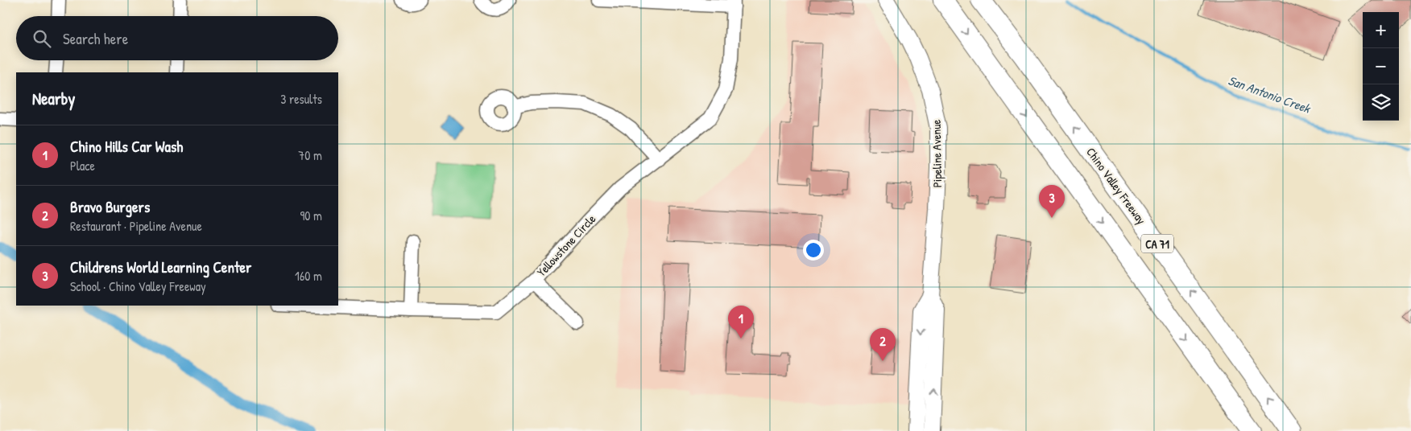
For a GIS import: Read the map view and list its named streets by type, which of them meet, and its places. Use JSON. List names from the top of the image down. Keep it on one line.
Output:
{"streets":{"highway":["Chino Valley Freeway","CA 71"],"main road":["Pipeline Avenue"],"street":["Yellowstone Circle"]},"water":["San Antonio Creek"],"page":{"map_buttons":["+","−"],"search":"Search here","heading":["Nearby","3 results"],"list":[{"mark":"1","name":"Chino Hills Car Wash","note":"Place","value":"70 m"},{"mark":"2","name":"Bravo Burgers","note":"Restaurant · Pipeline Avenue","value":"90 m"},{"mark":"3","name":"Childrens World Learning Center","note":"School · Chino Valley Freeway","value":"160 m"}],"pins":["3","1","2"]}}
